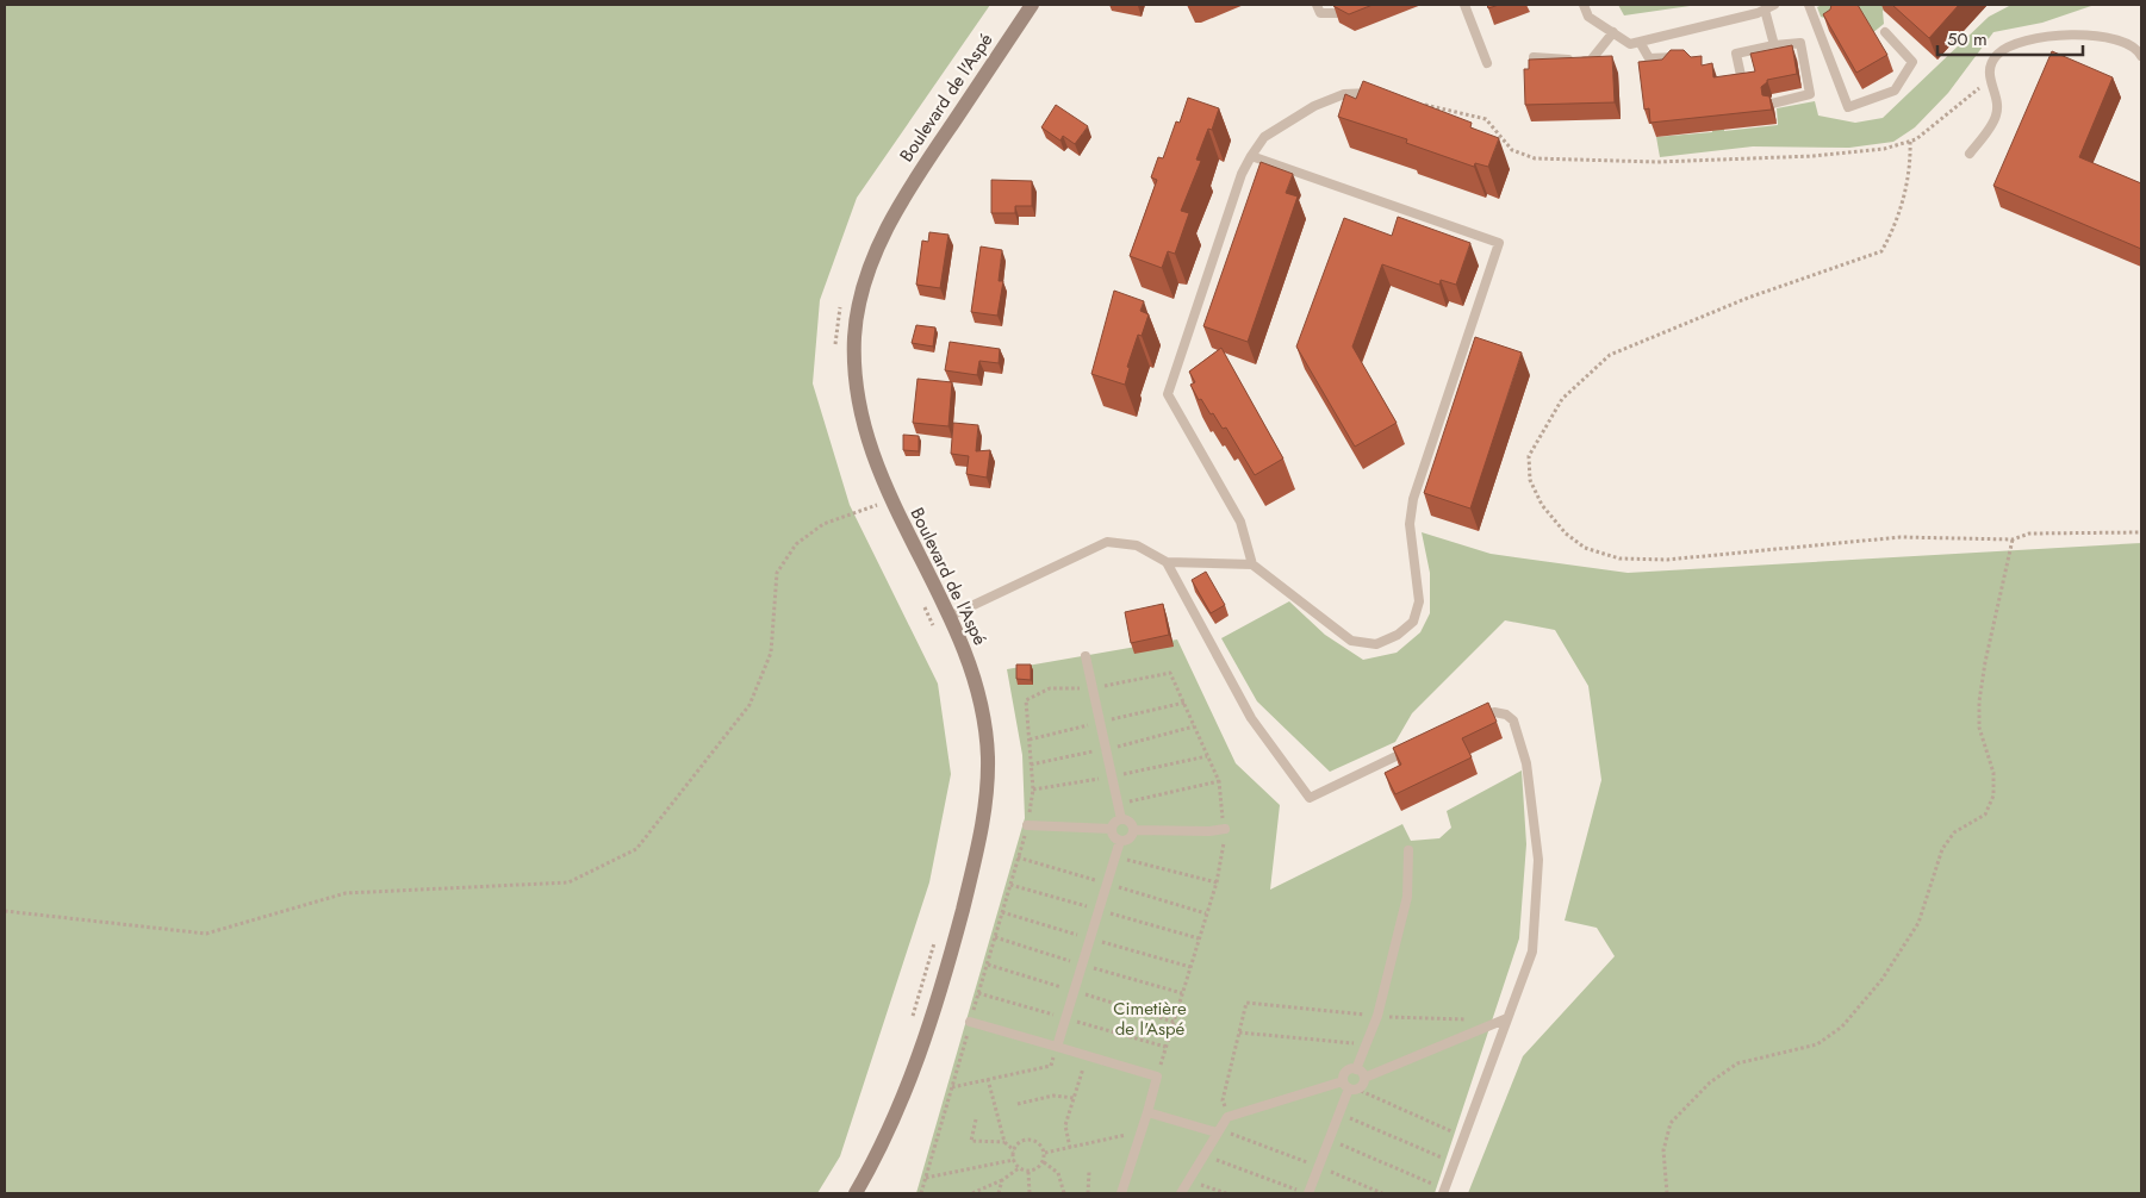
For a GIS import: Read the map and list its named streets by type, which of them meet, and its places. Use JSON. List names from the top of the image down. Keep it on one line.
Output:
{"streets":{"main road":["Boulevard de l'Aspé"]},"parks":["Cimetière de l'Aspé"],"scale_bar":"50 m"}
